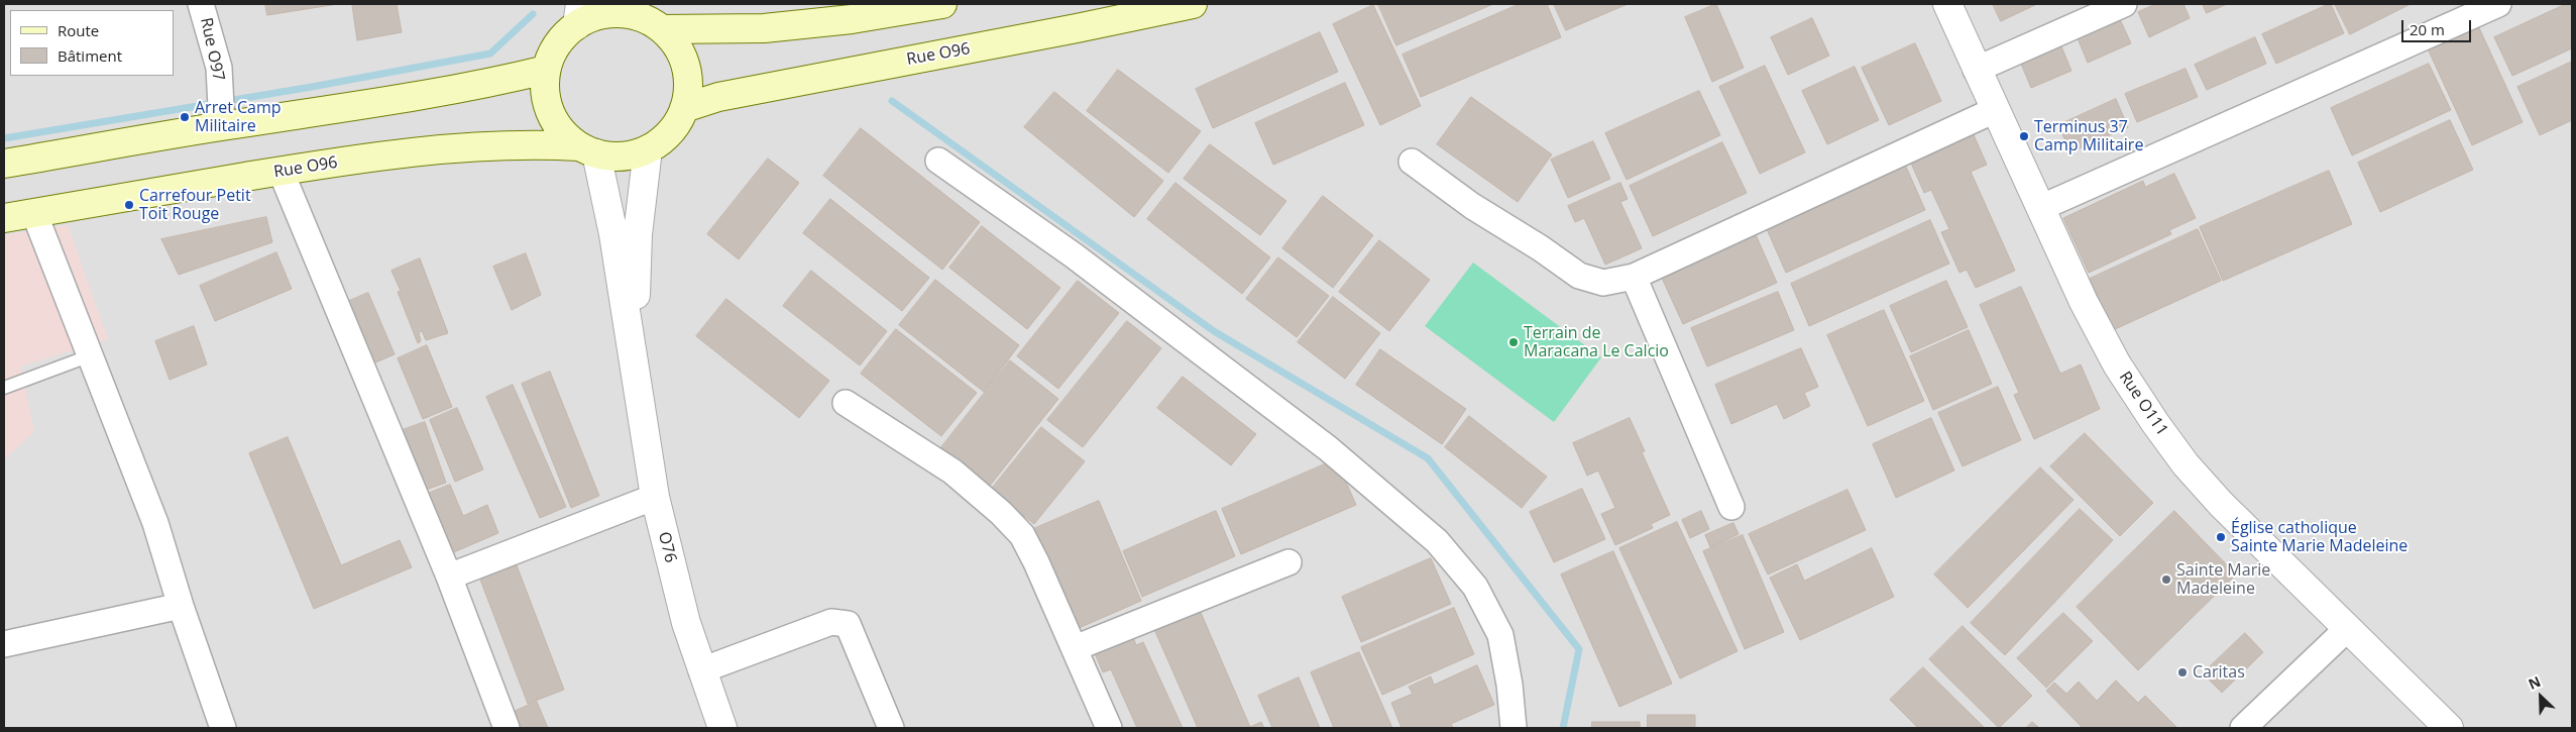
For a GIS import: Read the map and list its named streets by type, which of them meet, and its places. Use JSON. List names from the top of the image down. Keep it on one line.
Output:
{"streets":{"main road":["Rue O96"],"street":["Rue O97","Rue O111","O76"]},"places":["Arret Camp Militaire","Terminus 37 Camp Militaire","Carrefour Petit Toit Rouge","Terrain de Maracana Le Calcio","Église catholique Sainte Marie Madeleine","Sainte Marie Madeleine","Caritas"],"legend":["Route","Bâtiment"],"scale_bar":"20 m","north":"top left"}
